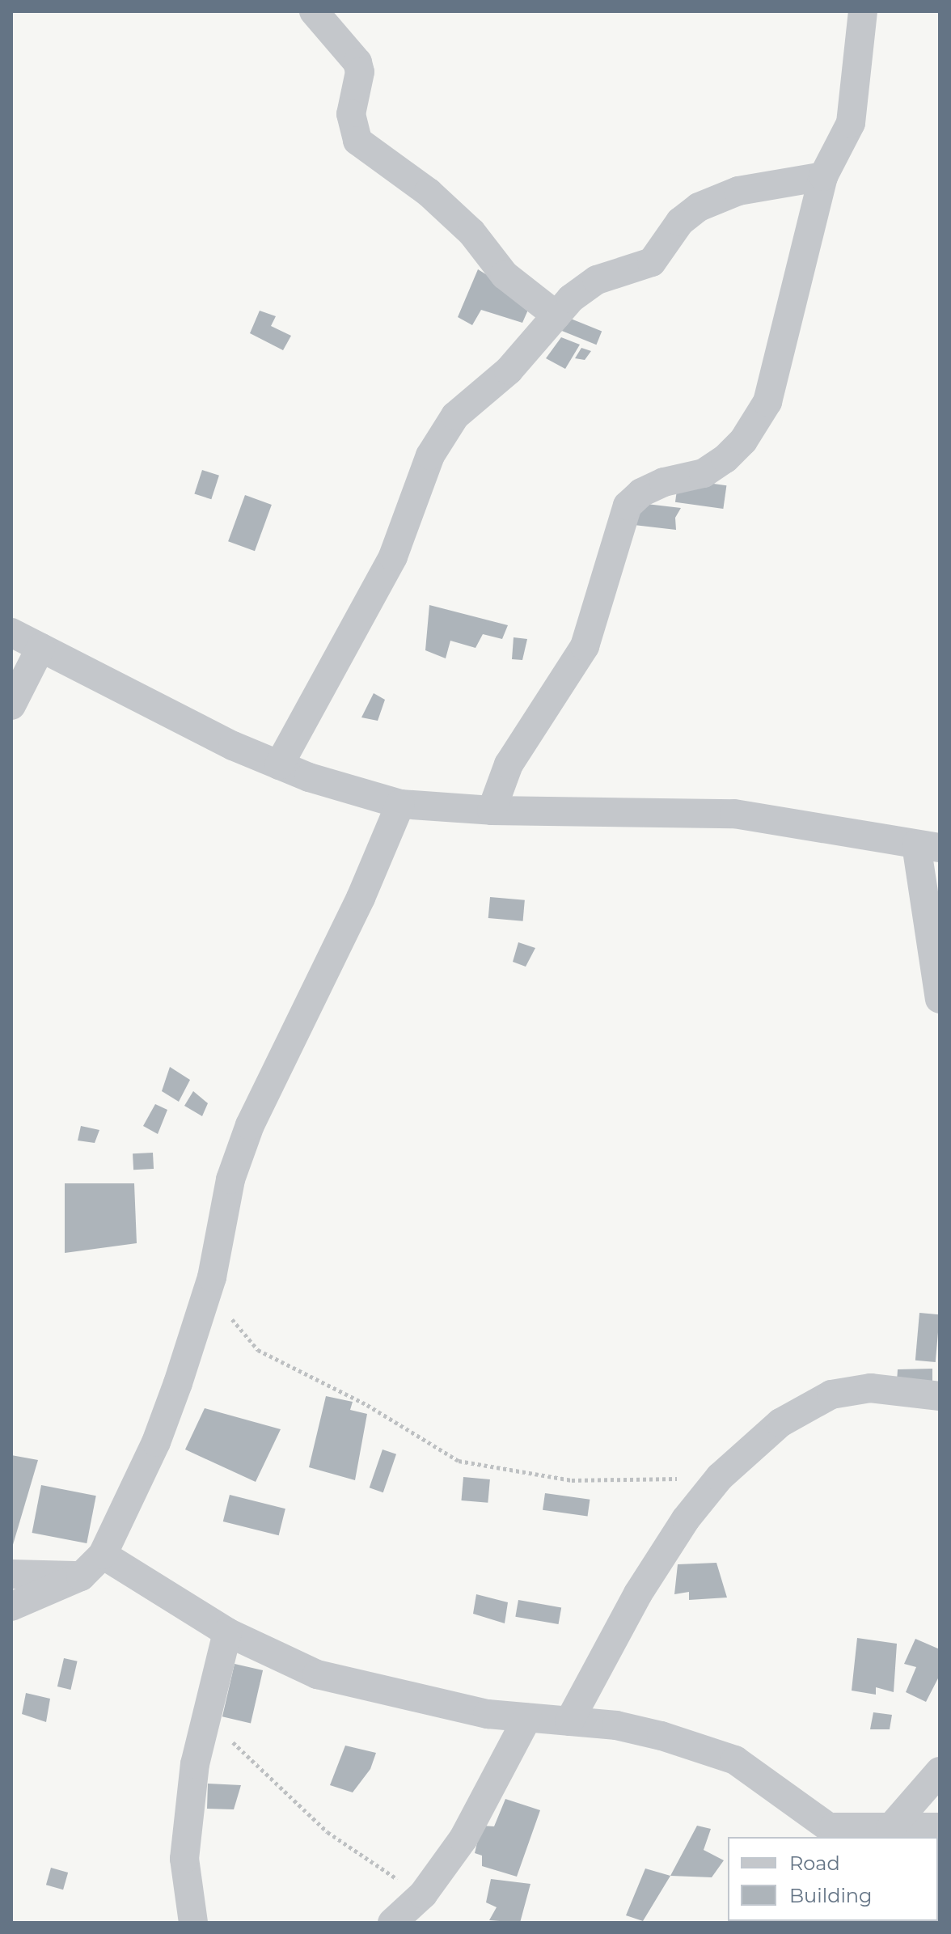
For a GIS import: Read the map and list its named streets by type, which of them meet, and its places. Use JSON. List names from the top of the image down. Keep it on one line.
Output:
{"legend":["Road","Building"]}
